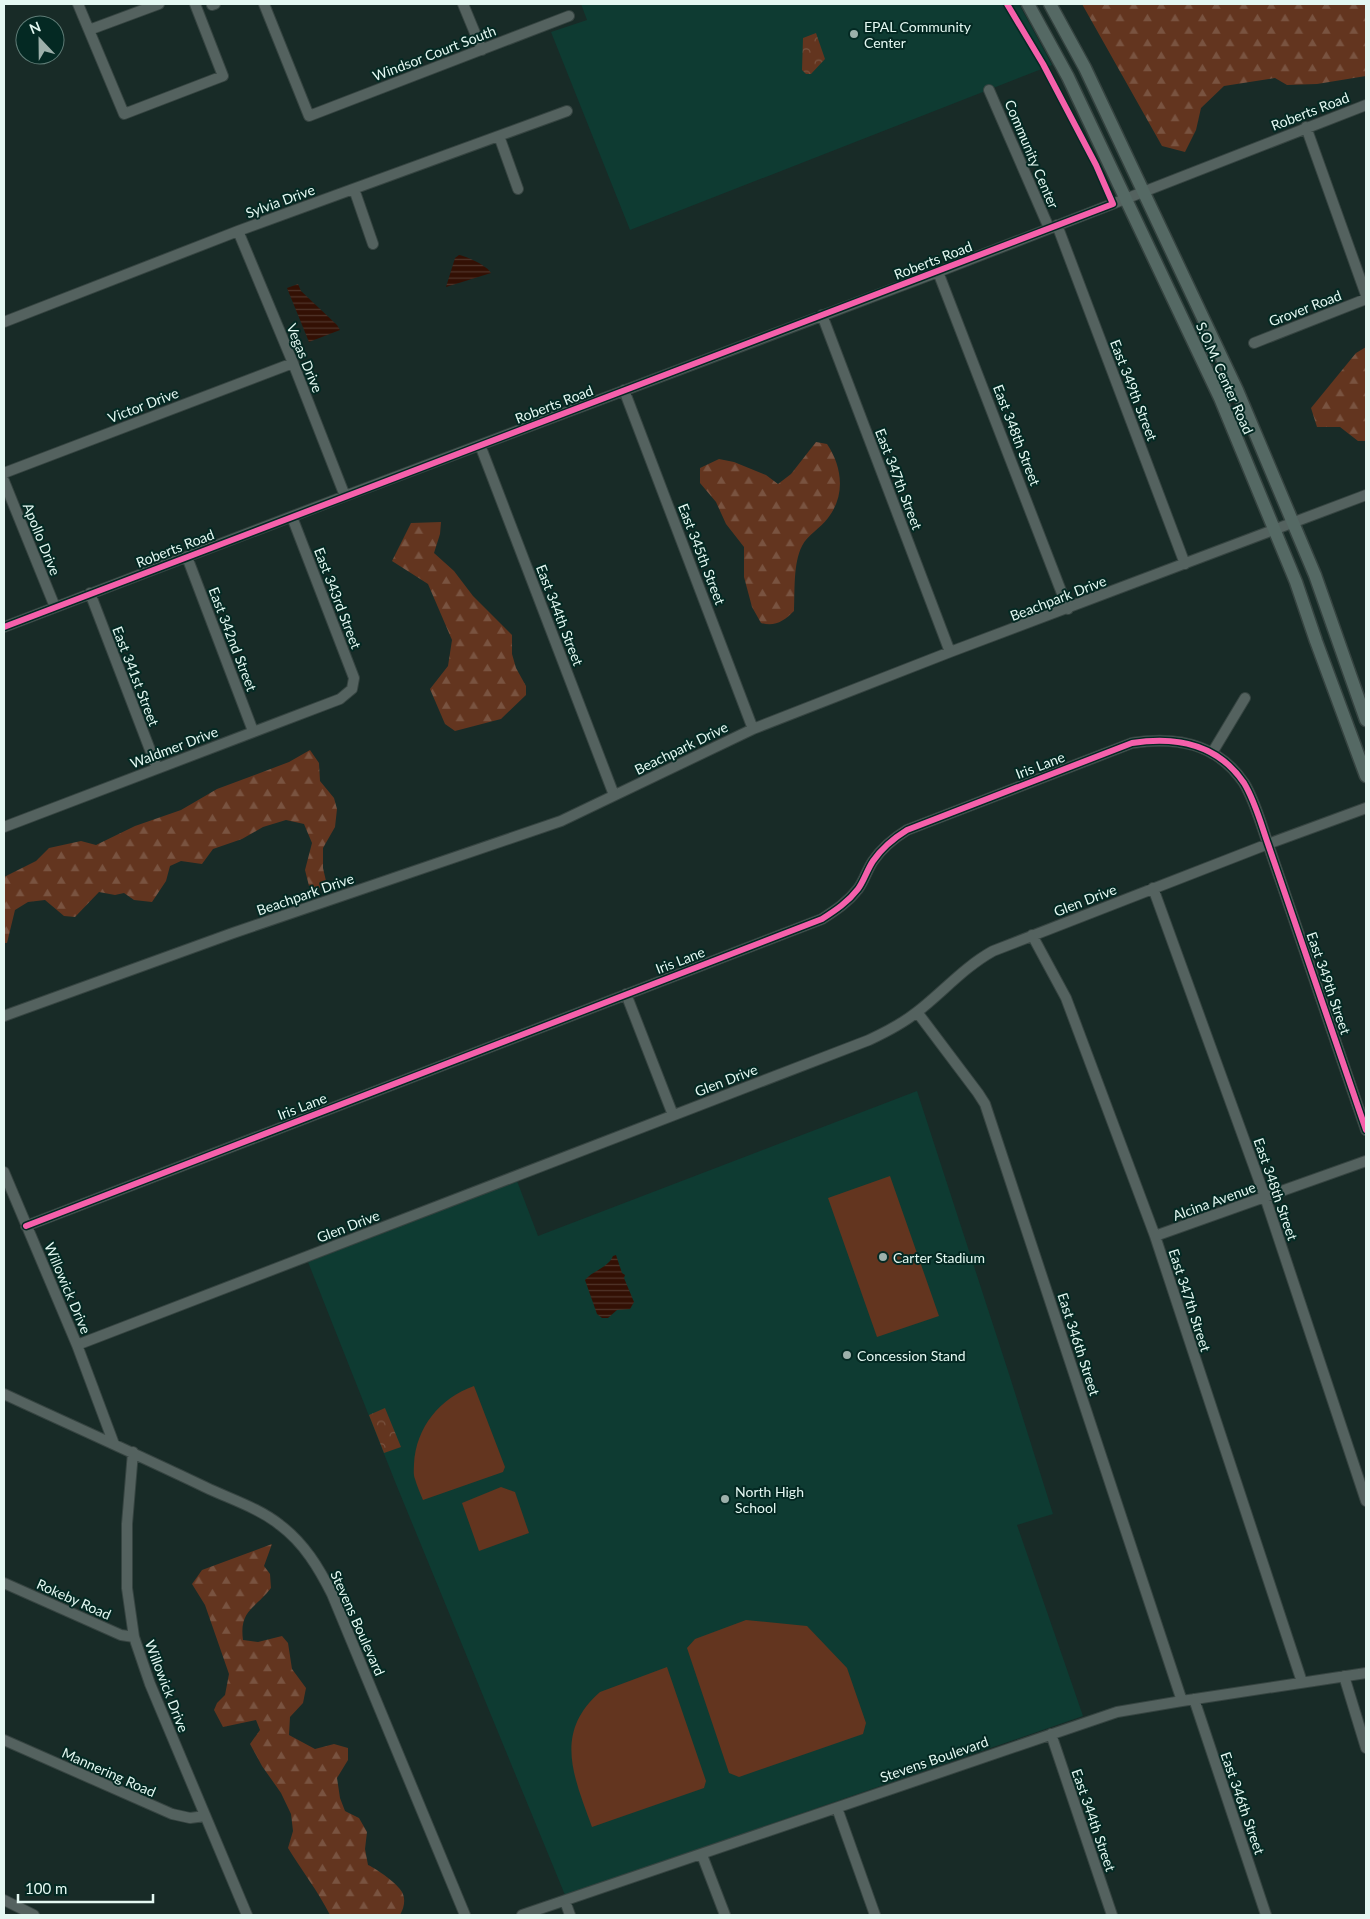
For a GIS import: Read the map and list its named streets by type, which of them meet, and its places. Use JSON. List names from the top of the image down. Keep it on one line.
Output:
{"streets":{"main road":["S.O.M. Center Road"],"street":["Windsor Court South","Roberts Road","Community Center","Sylvia Drive","Grover Road","Vegas Drive","East 349th Street","Victor Drive","East 348th Street","East 347th Street","Apollo Drive","East 345th Street","East 343rd Street","Beachpark Drive","East 344th Street","East 342nd Street","East 341st Street","Waldmer Drive","Iris Lane","Glen Drive","Alcina Avenue","Willowick Drive","East 346th Street","Rokeby Road","Stevens Boulevard","Mannering Road"]},"crossings":[["Roberts Road","Community Center"],["Roberts Road","Vegas Drive"],["Roberts Road","S.O.M. Center Road"],["Roberts Road","East 349th Street"],["Roberts Road","East 348th Street"],["Roberts Road","East 347th Street"],["Roberts Road","Apollo Drive"],["Roberts Road","East 345th Street"],["Roberts Road","East 343rd Street"],["Roberts Road","East 344th Street"],["Roberts Road","East 342nd Street"],["Roberts Road","East 341st Street"],["Community Center","East 349th Street"],["Sylvia Drive","Vegas Drive"],["Vegas Drive","Victor Drive"],["S.O.M. Center Road","Beachpark Drive"],["East 349th Street","Beachpark Drive"],["East 349th Street","Iris Lane"],["East 349th Street","Glen Drive"],["East 348th Street","Beachpark Drive"],["East 348th Street","Glen Drive"],["East 348th Street","Alcina Avenue"],["East 347th Street","Beachpark Drive"],["East 347th Street","Glen Drive"],["East 347th Street","Alcina Avenue"],["East 347th Street","Stevens Boulevard"],["East 345th Street","Beachpark Drive"],["East 343rd Street","Waldmer Drive"],["Beachpark Drive","East 344th Street"],["East 344th Street","Stevens Boulevard"],["East 342nd Street","Waldmer Drive"],["East 341st Street","Waldmer Drive"],["Iris Lane","Glen Drive"],["Iris Lane","Willowick Drive"],["Glen Drive","Willowick Drive"],["Glen Drive","East 346th Street"],["Willowick Drive","Rokeby Road"],["Willowick Drive","Stevens Boulevard"],["Willowick Drive","Mannering Road"],["East 346th Street","Stevens Boulevard"]],"places":["EPAL Community Center","Carter Stadium","Concession Stand","North High School"],"scale_bar":"100 m","north":"top"}
